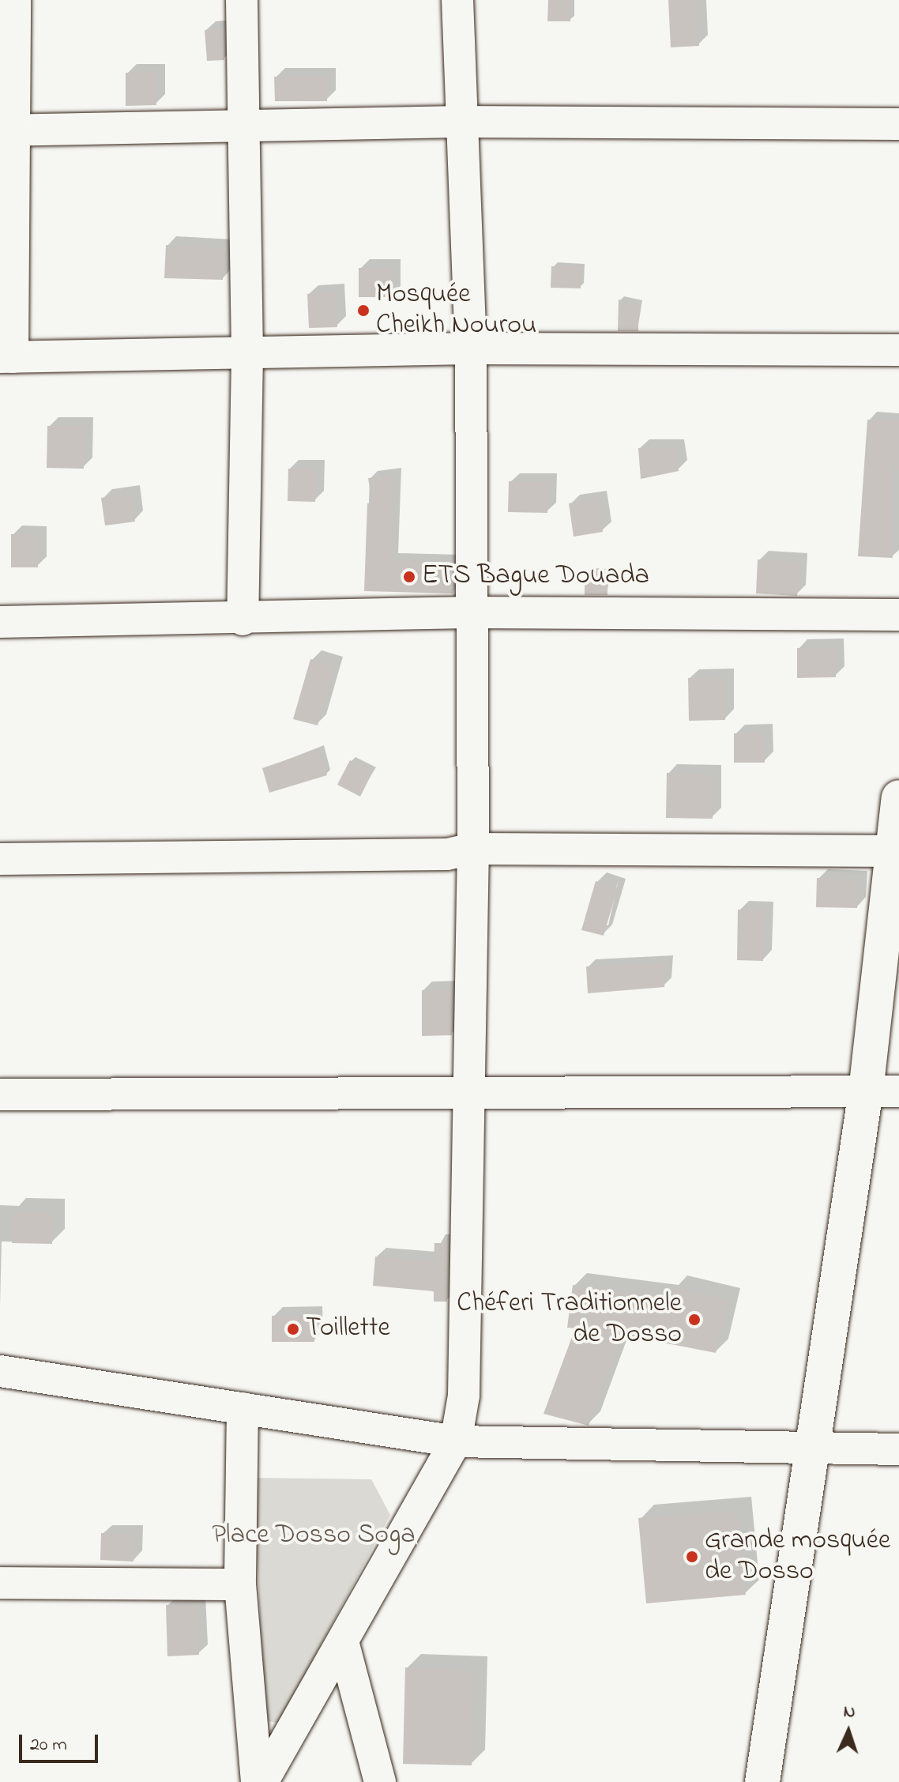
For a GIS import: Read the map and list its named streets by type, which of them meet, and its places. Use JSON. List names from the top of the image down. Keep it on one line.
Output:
{"parks":["Place Dosso Soga"],"places":["Mosquée Cheikh Nourou","ETS Bague Douada","Chéferi Traditionnele de Dosso","Toillette","Grande mosquée de Dosso"],"scale_bar":"20 m","north":"top"}
